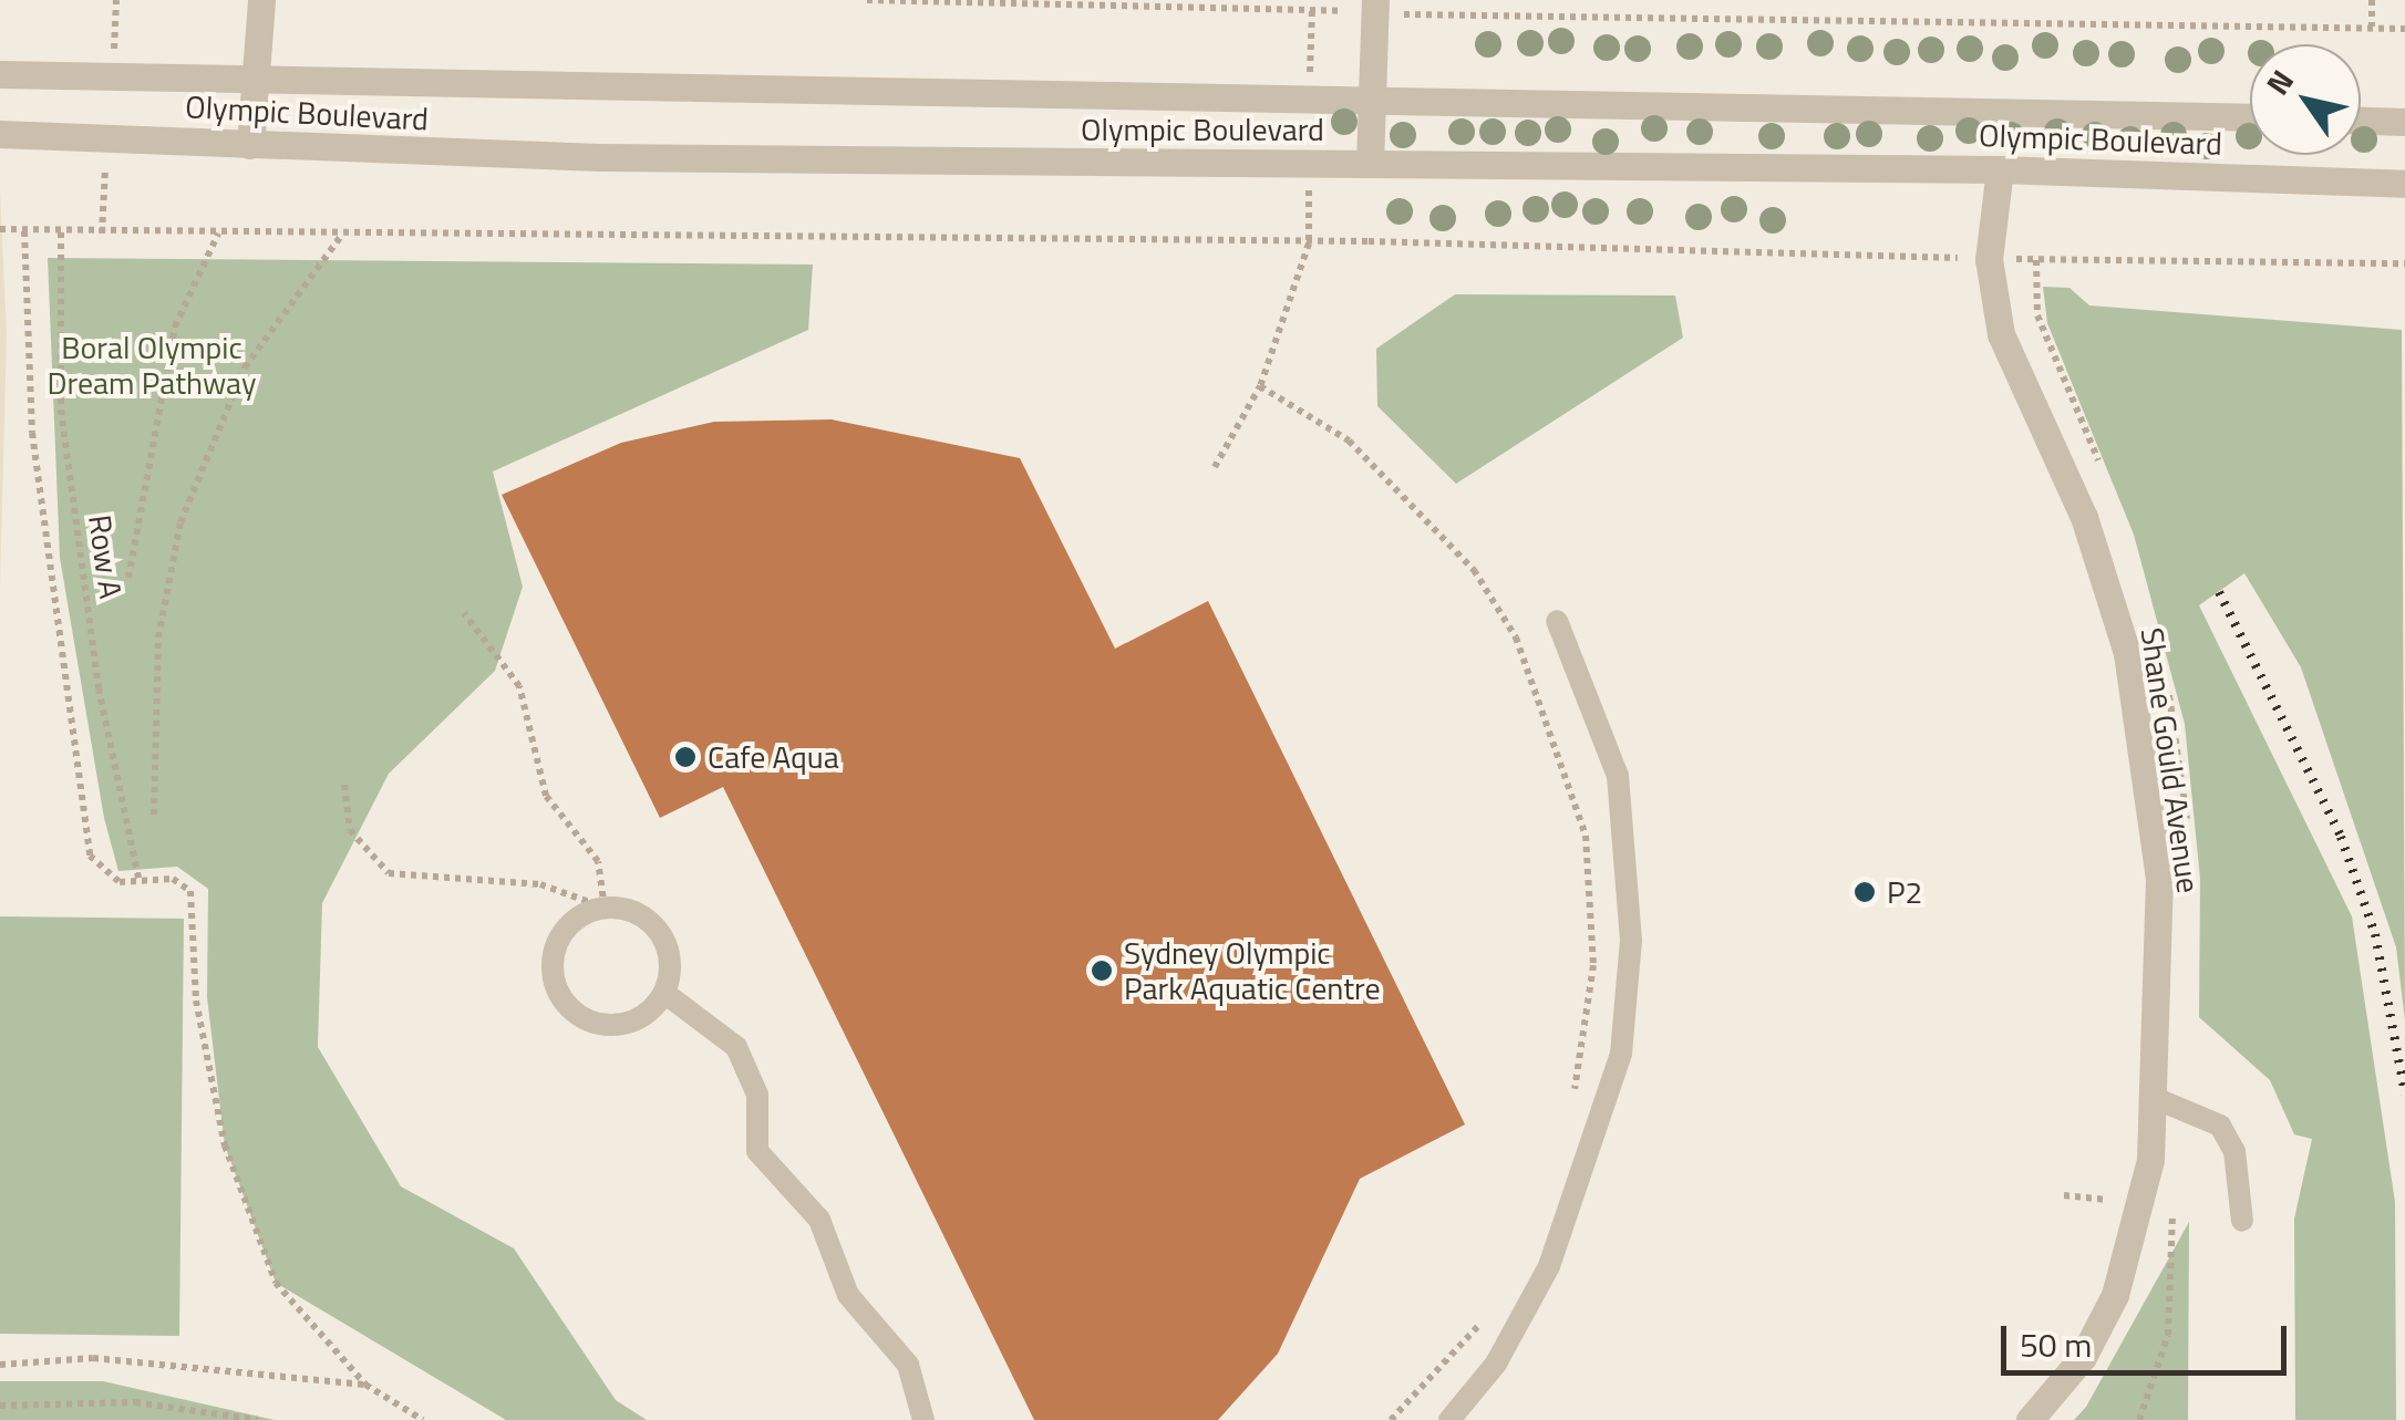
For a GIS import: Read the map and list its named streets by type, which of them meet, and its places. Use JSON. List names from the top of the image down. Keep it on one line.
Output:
{"streets":{"street":["Olympic Boulevard","Shane Gould Avenue"],"path":["Row A"]},"crossings":[["Olympic Boulevard","Shane Gould Avenue"]],"parks":["Boral Olympic Dream Pathway"],"places":["Cafe Aqua","P2","Sydney Olympic Park Aquatic Centre"],"scale_bar":"50 m","north":"top left"}
